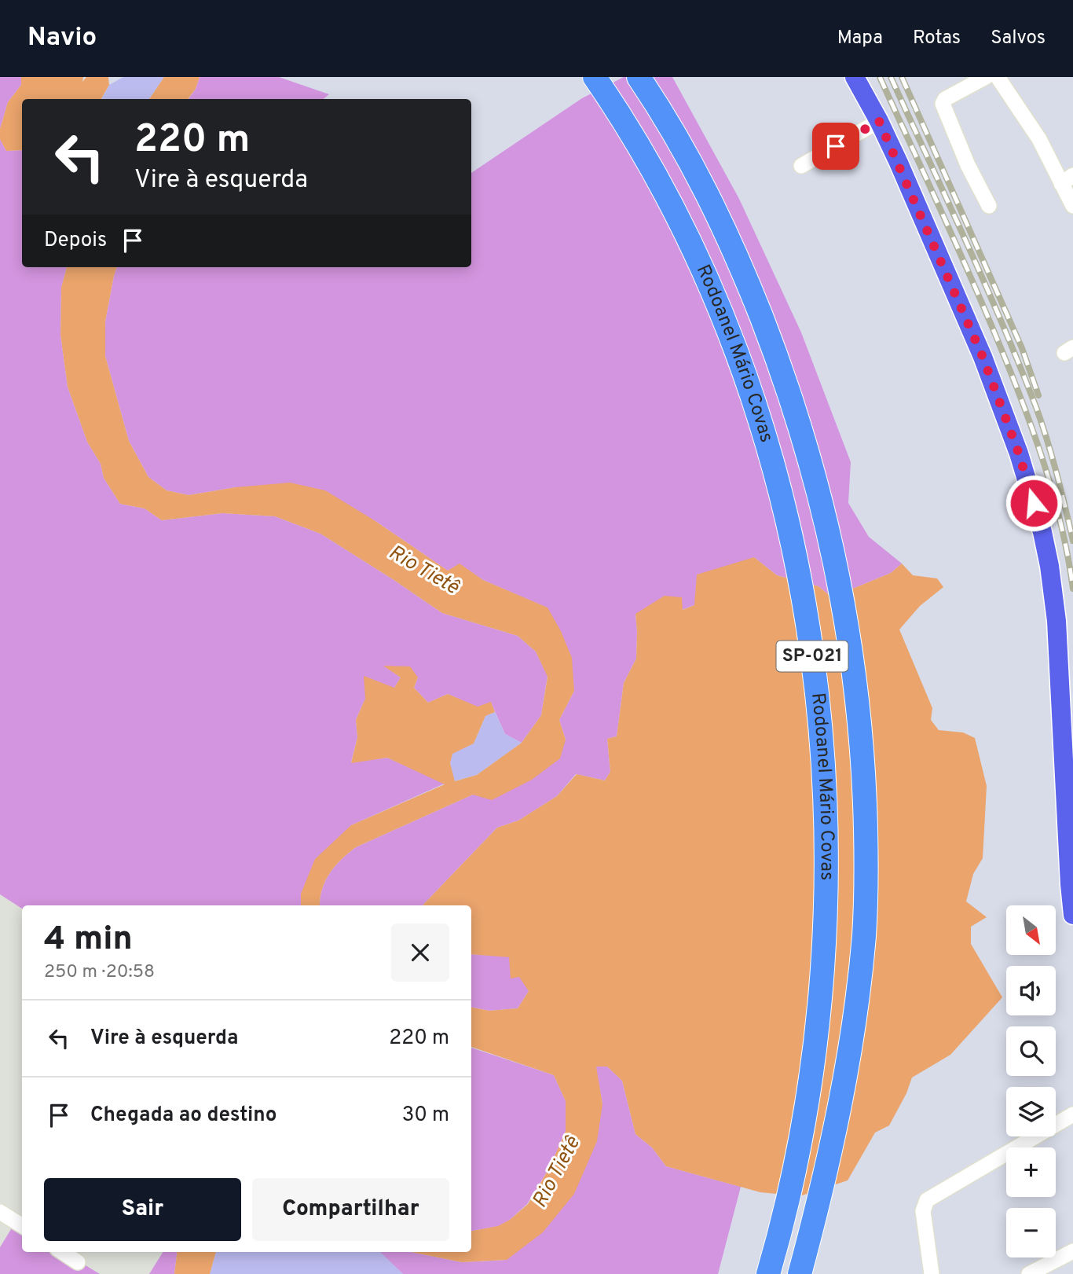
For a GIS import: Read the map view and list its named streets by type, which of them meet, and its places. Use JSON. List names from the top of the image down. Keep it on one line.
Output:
{"streets":{"highway":["Rodoanel Mário Covas","SP-021"]},"water":["Rio Tietê"],"north":"bottom right","page":{"header":"Navio","nav":["Mapa","Rotas","Salvos"],"turn":["220 m","Vire à esquerda"],"then":"Depois","map_buttons":["+","−"],"heading":["4 min","250 m · 20:58"],"list":[{"name":"Vire à esquerda","value":"220 m"},{"name":"Chegada ao destino","value":"30 m"}],"buttons":["Sair","Compartilhar"]}}
